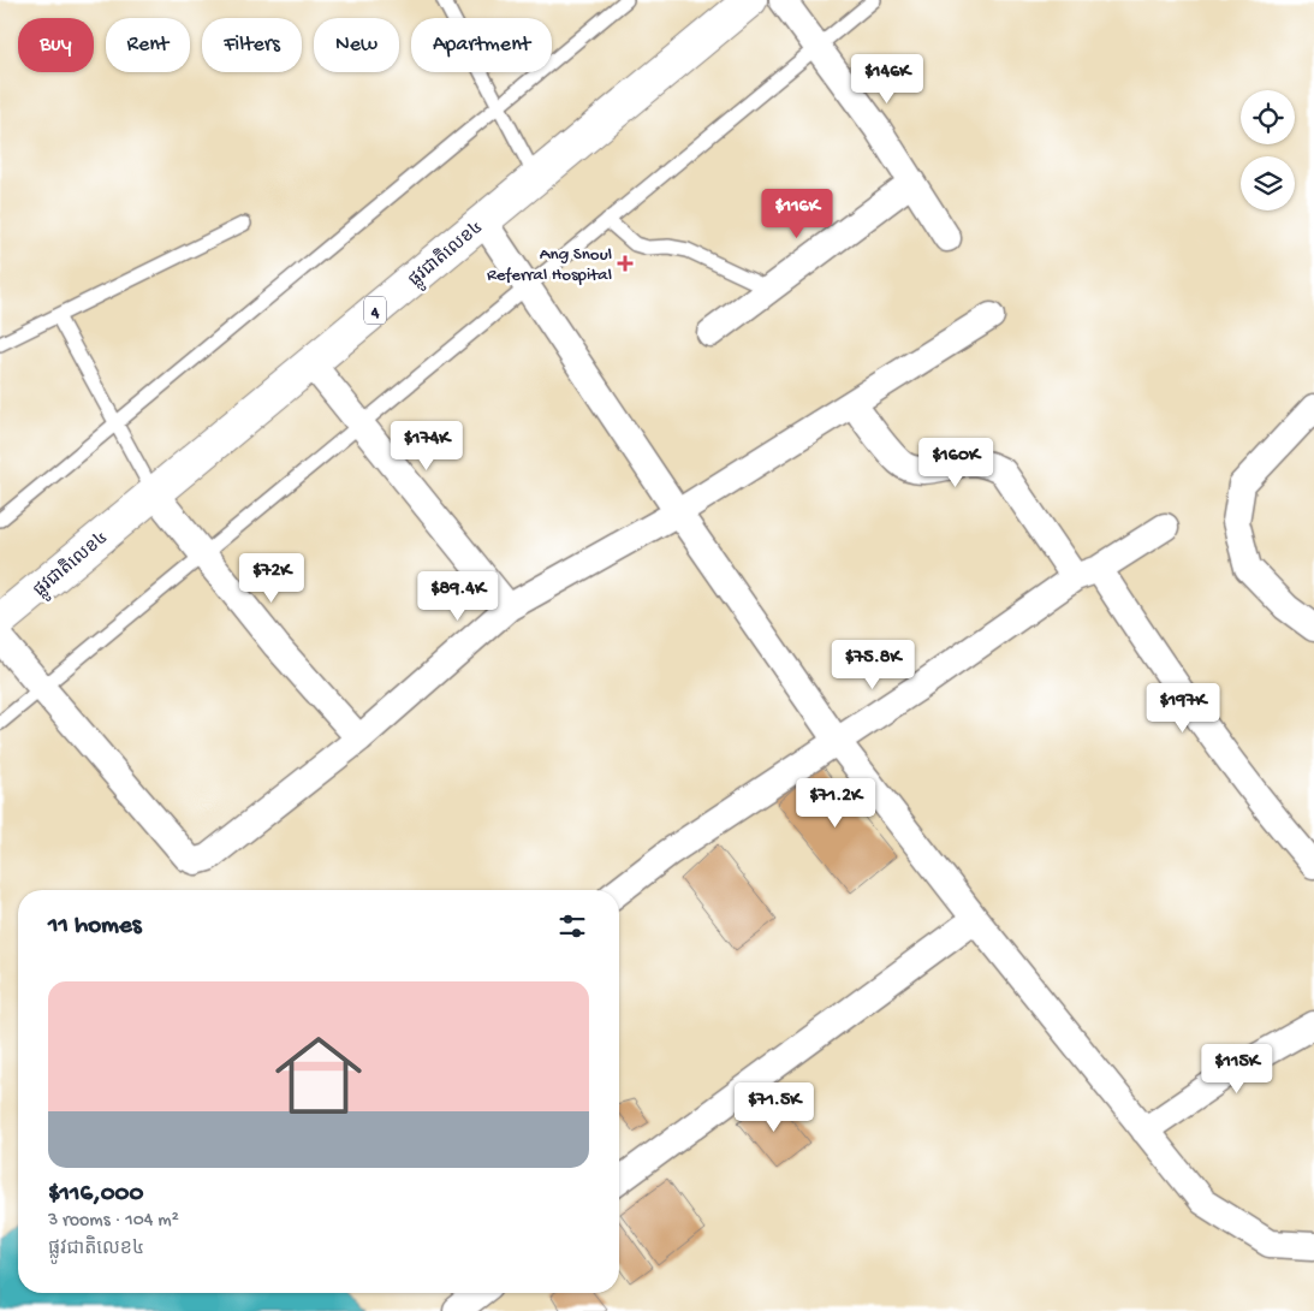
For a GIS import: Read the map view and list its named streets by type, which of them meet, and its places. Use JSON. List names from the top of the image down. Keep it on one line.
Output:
{"streets":{"highway":["ផ្លូវជាតិលេខ៤","4"]},"places":{"health":["Ang Snoul Referral Hospital"]},"page":{"chip":["Buy","Rent","Filters","New","Apartment"],"price":["$146K","$116K","$174K","$160K","$72K","$89.4K","$75.8K","$197K","$71.2K","$115K","$71.5K"],"heading":"11 homes","list":[{"name":"$116,000","note":"3 rooms · 104 m² · ផ្លូវជាតិលេខ៤"}]}}
